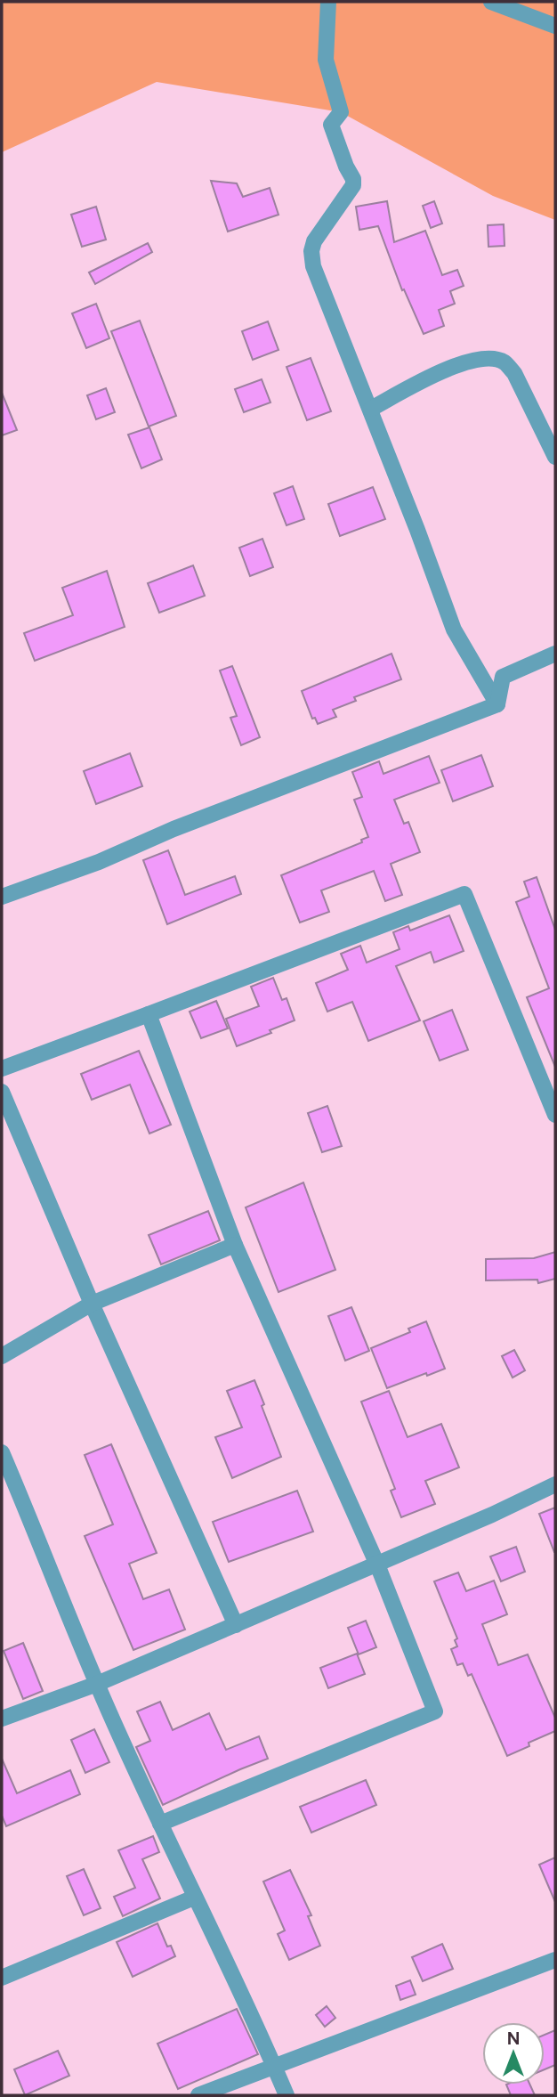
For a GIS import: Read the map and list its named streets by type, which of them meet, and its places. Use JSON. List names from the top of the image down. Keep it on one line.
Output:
{"north":"top"}
